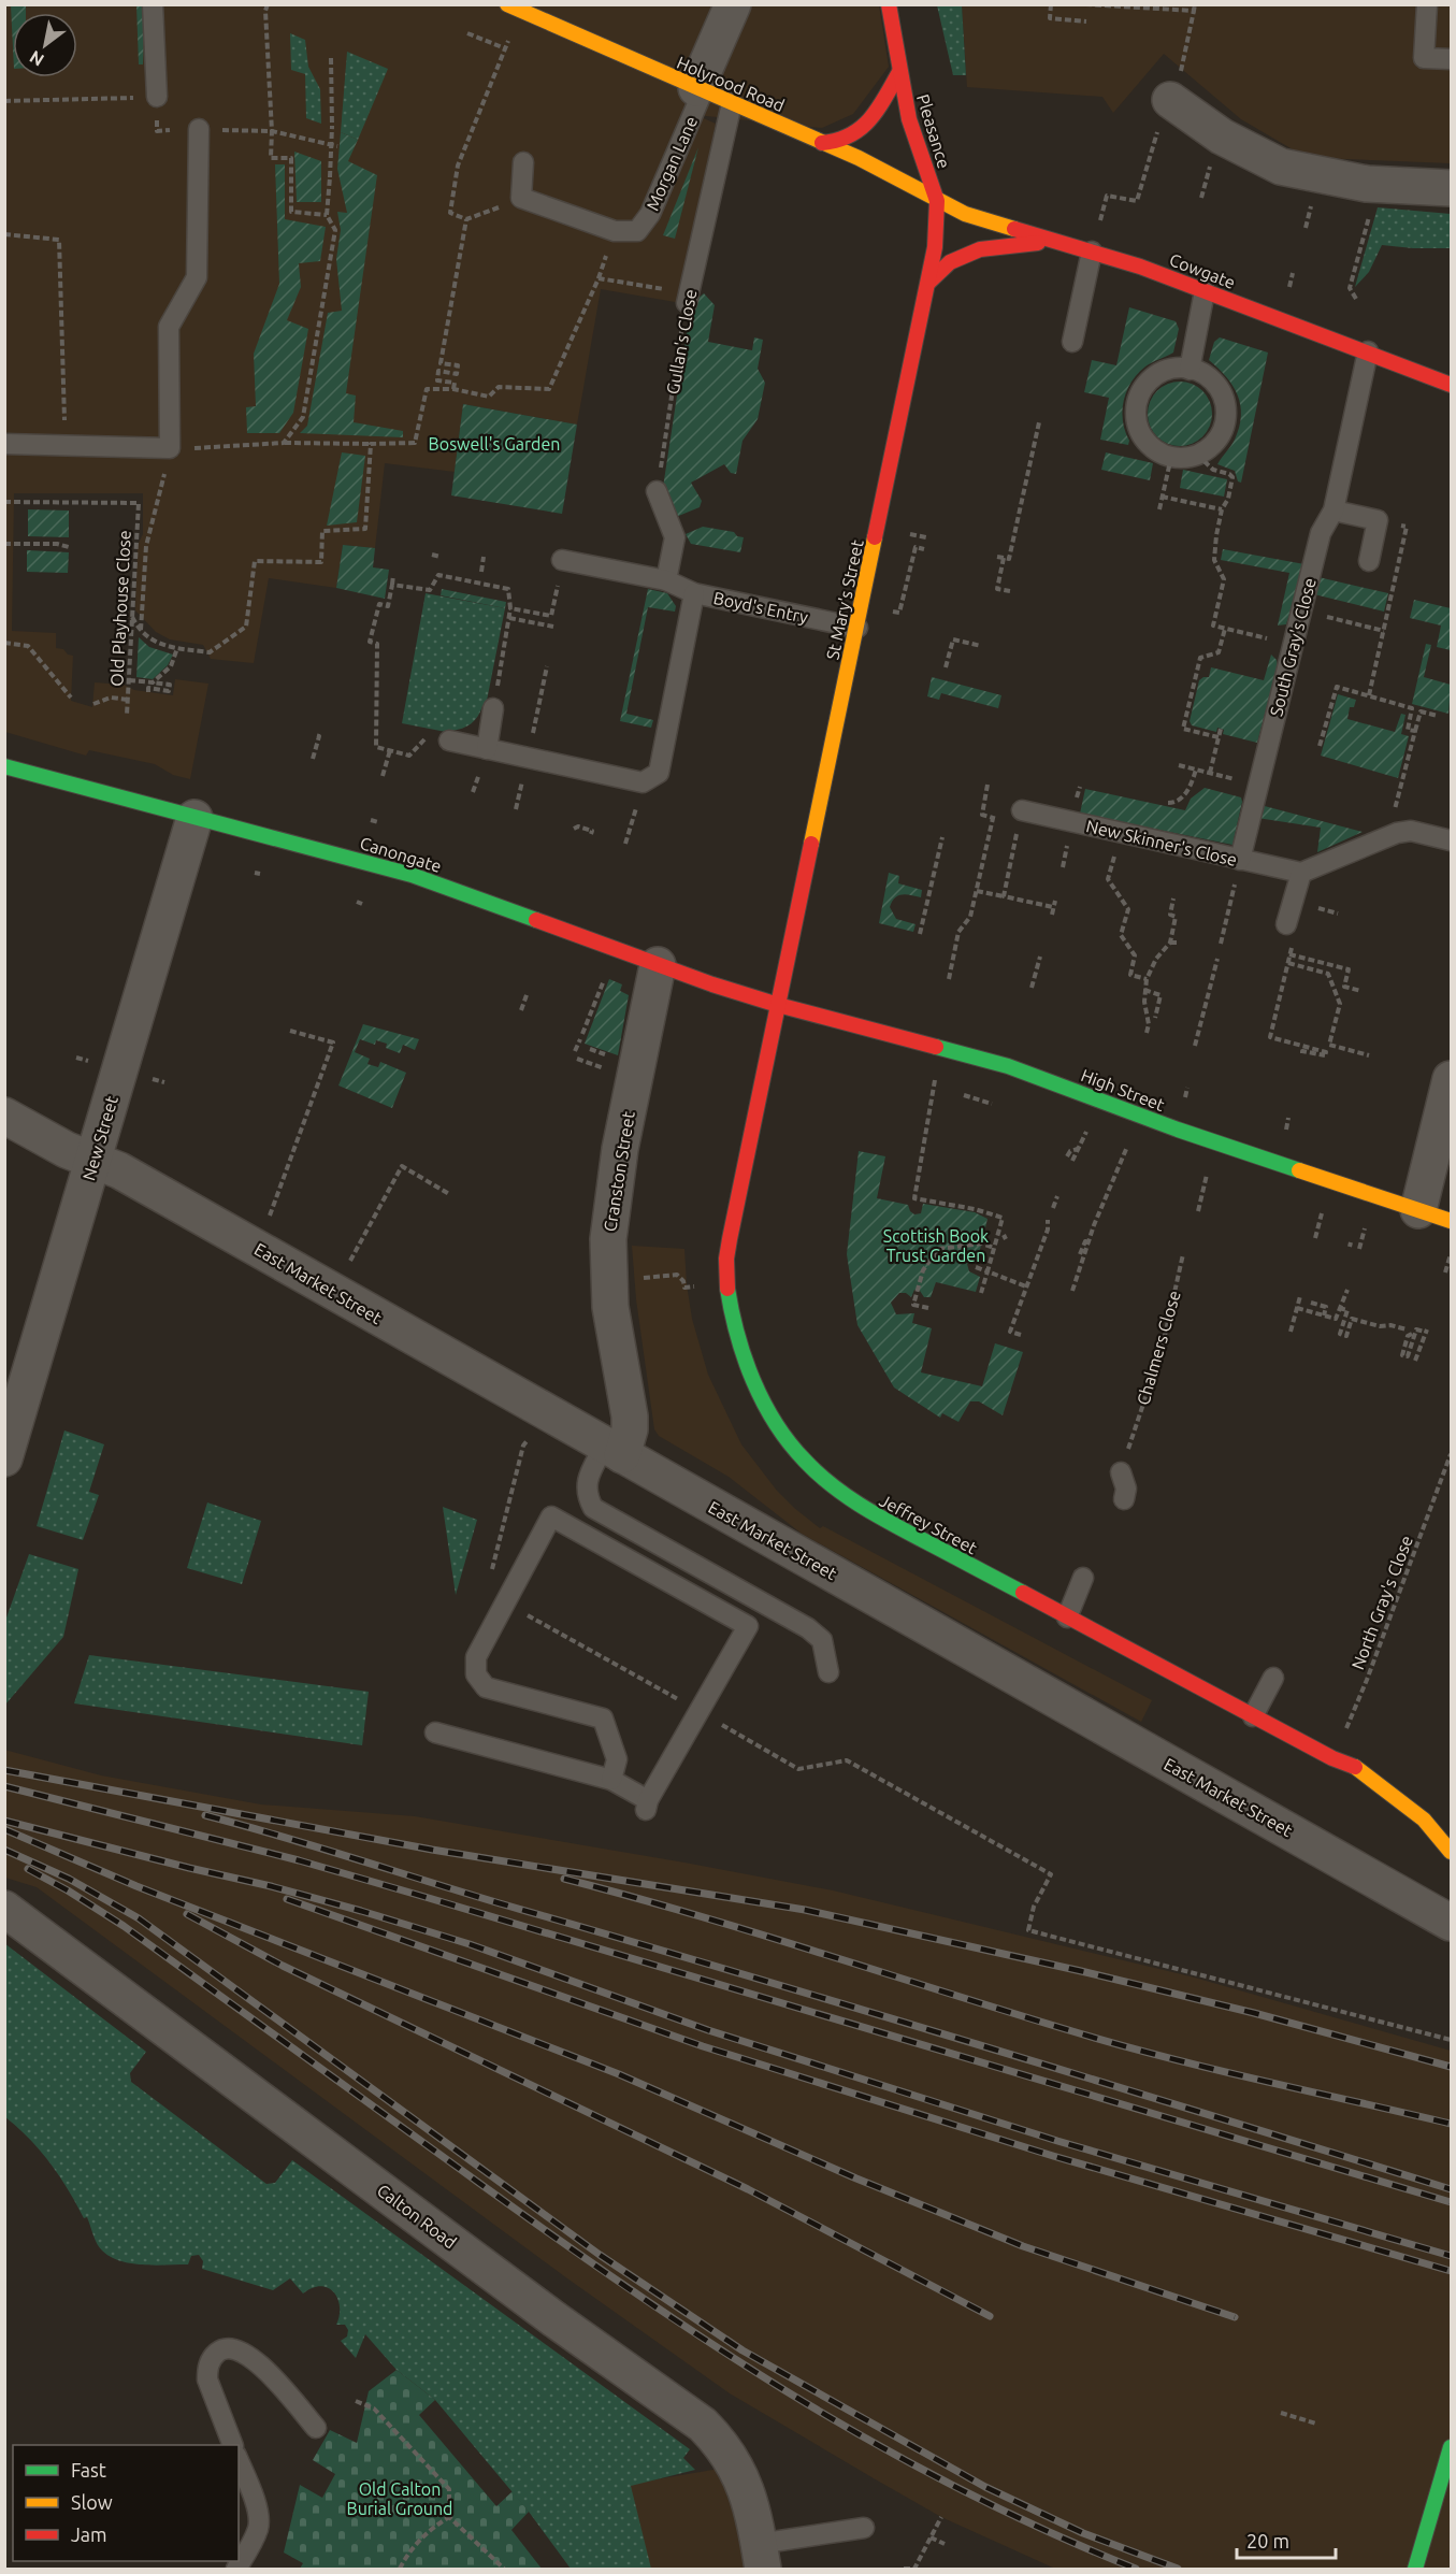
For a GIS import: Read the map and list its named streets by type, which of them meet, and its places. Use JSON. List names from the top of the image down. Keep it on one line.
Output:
{"streets":{"street":["Holyrood Road","Pleasance","Cowgate","St Mary's Street","Canongate","High Street","New Street","Cranston Street","East Market Street","Jeffrey Street","Calton Road"],"lane":["Morgan Lane","Gullan's Close","Boyd's Entry","South Gray's Close","New Skinner's Close"],"path":["Old Playhouse Close","Chalmers Close","North Gray's Close"]},"crossings":[["Holyrood Road","Pleasance"],["Holyrood Road","Morgan Lane"],["Holyrood Road","Cowgate"],["Holyrood Road","Gullan's Close"],["Holyrood Road","St Mary's Street"],["Pleasance","Cowgate"],["Pleasance","St Mary's Street"],["Cowgate","St Mary's Street"],["Cowgate","South Gray's Close"],["St Mary's Street","Boyd's Entry"],["St Mary's Street","Canongate"],["St Mary's Street","High Street"],["St Mary's Street","Jeffrey Street"],["South Gray's Close","New Skinner's Close"],["Canongate","High Street"],["Canongate","New Street"],["Canongate","Cranston Street"],["Canongate","Jeffrey Street"],["High Street","Jeffrey Street"],["New Street","East Market Street"],["Cranston Street","East Market Street"],["Jeffrey Street","North Gray's Close"]],"parks":["Boswell's Garden","Scottish Book Trust Garden","Old Calton Burial Ground"],"legend":["Fast","Slow","Jam"],"scale_bar":"20 m","north":"bottom left"}
